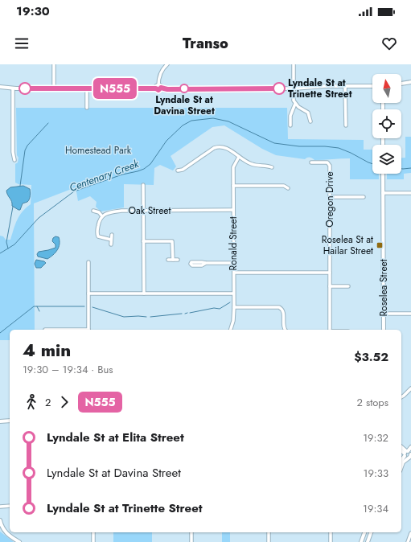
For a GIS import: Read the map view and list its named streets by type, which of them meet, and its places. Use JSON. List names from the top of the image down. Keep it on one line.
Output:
{"streets":{"street":["Oregon Drive","Oak Street","Ronald Street","Roselea Street"]},"crossings":[["Oak Street","Ronald Street"]],"water":["Centenary Creek"],"parks":["Homestead Park"],"places":{"other":["Lyndale St at Davina Street","Lyndale St at Trinette Street"],"transit":["Roselea St at Hailar Street"]},"lines":["bus line N555"],"north":"top","page":{"status":"19:30","header":"Transo","on_map":"N555","heading":["4 min","19:30 – 19:34 · Bus","$3.52"],"legs":["2","N555","2 stops"],"list":[{"name":"Lyndale St at Elita Street","value":"19:32"},{"name":"Lyndale St at Davina Street","value":"19:33"},{"name":"Lyndale St at Trinette Street","value":"19:34"}]}}
